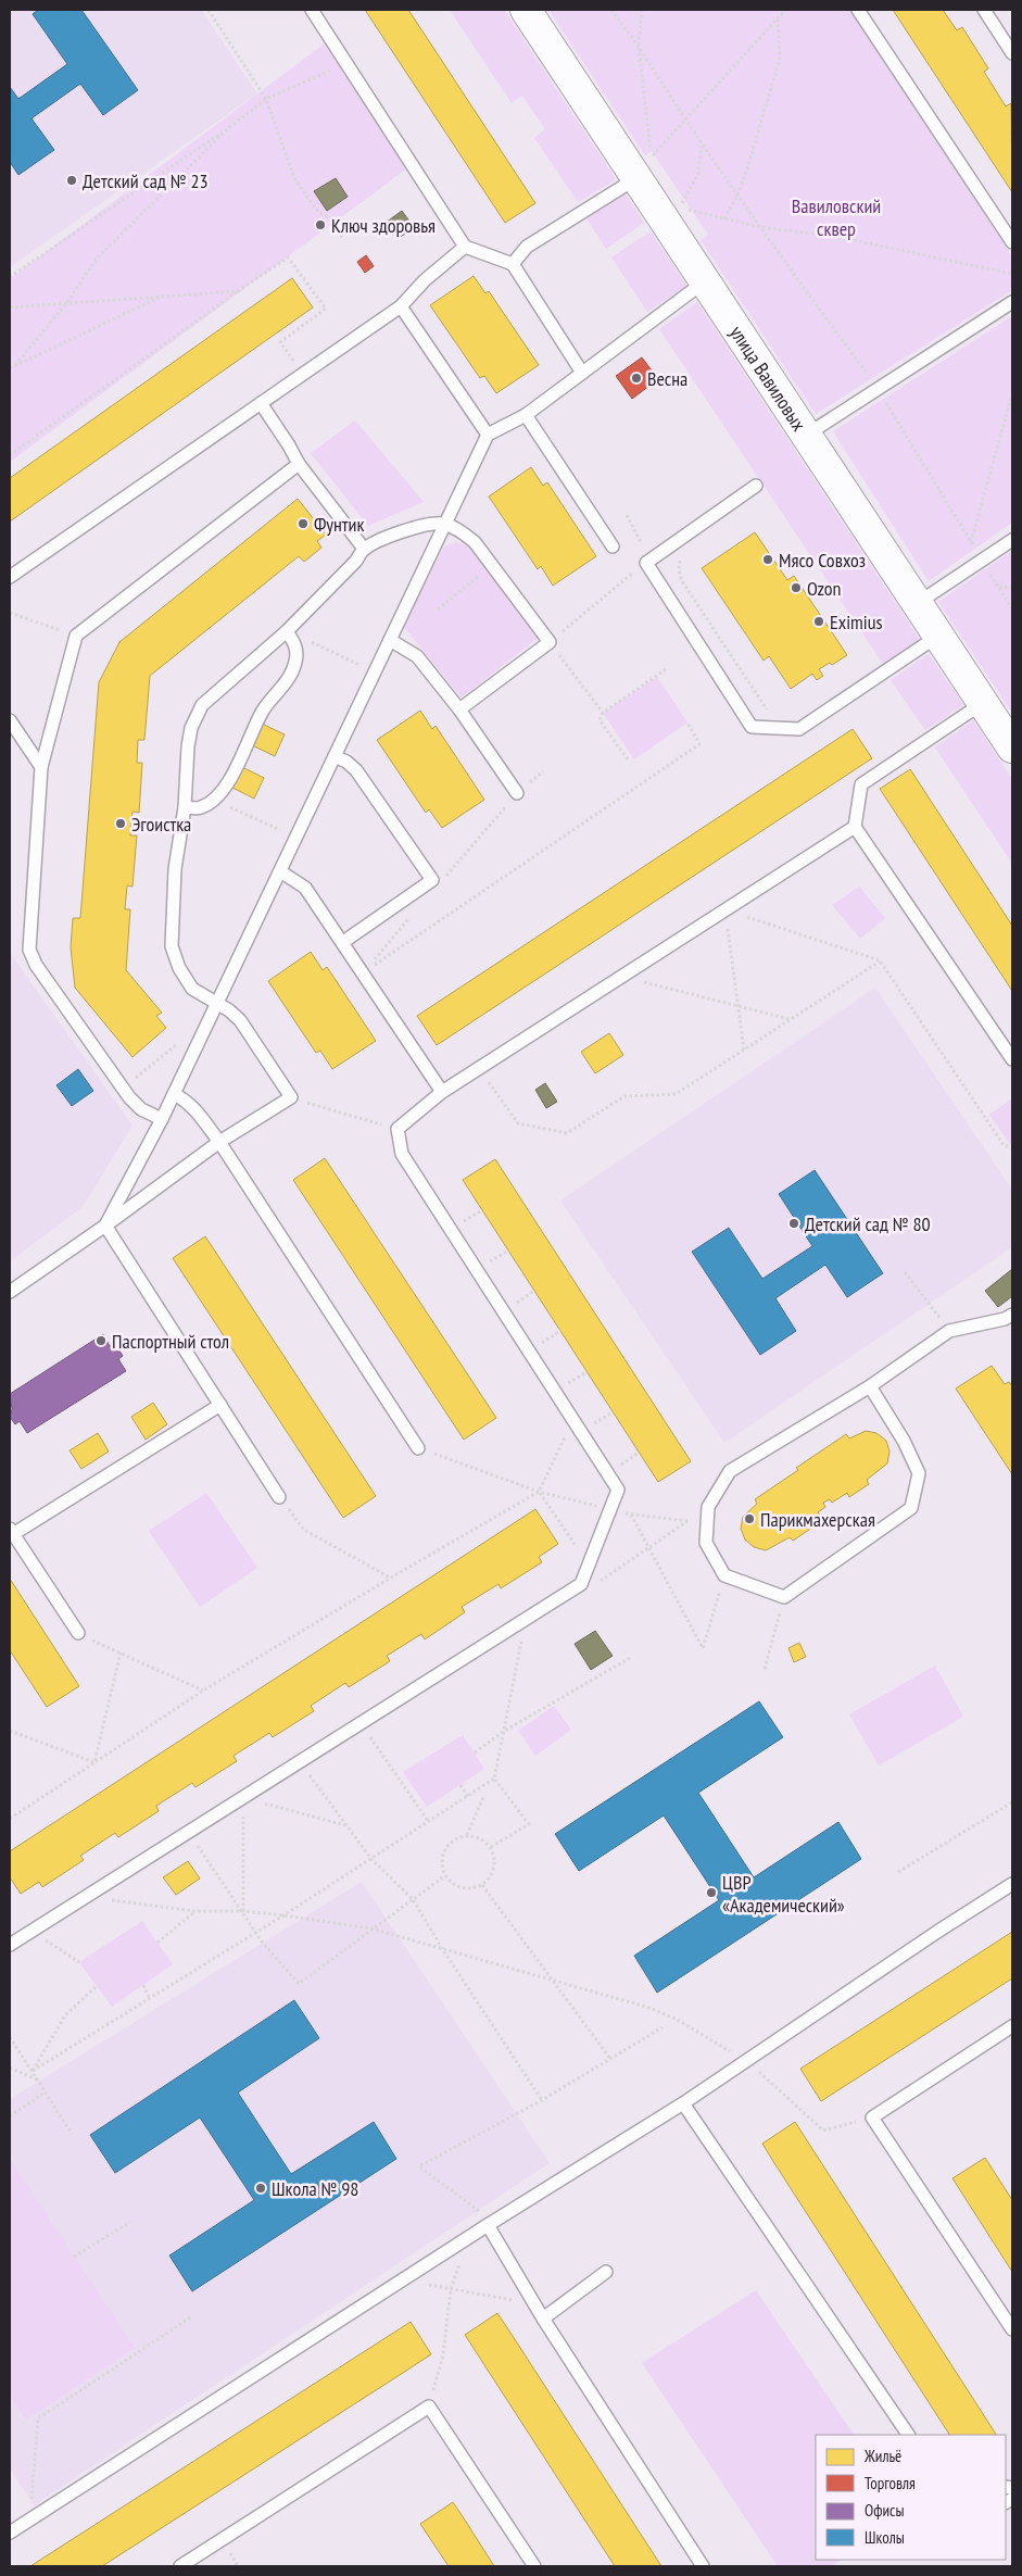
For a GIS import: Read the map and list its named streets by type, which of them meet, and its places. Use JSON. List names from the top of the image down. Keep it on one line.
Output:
{"streets":{"street":["улица Вавиловых"]},"parks":["Вавиловский сквер"],"places":["Детский сад № 23","Ключ здоровья","Весна","Фунтик","Мясо Совхоз","Ozon","Eximius","Эгоистка","Детский сад № 80","Паспортный стол","Парикмахерская","ЦВР «Академический»","Школа № 98"],"legend":["Жильё","Торговля","Офисы","Школы"]}
